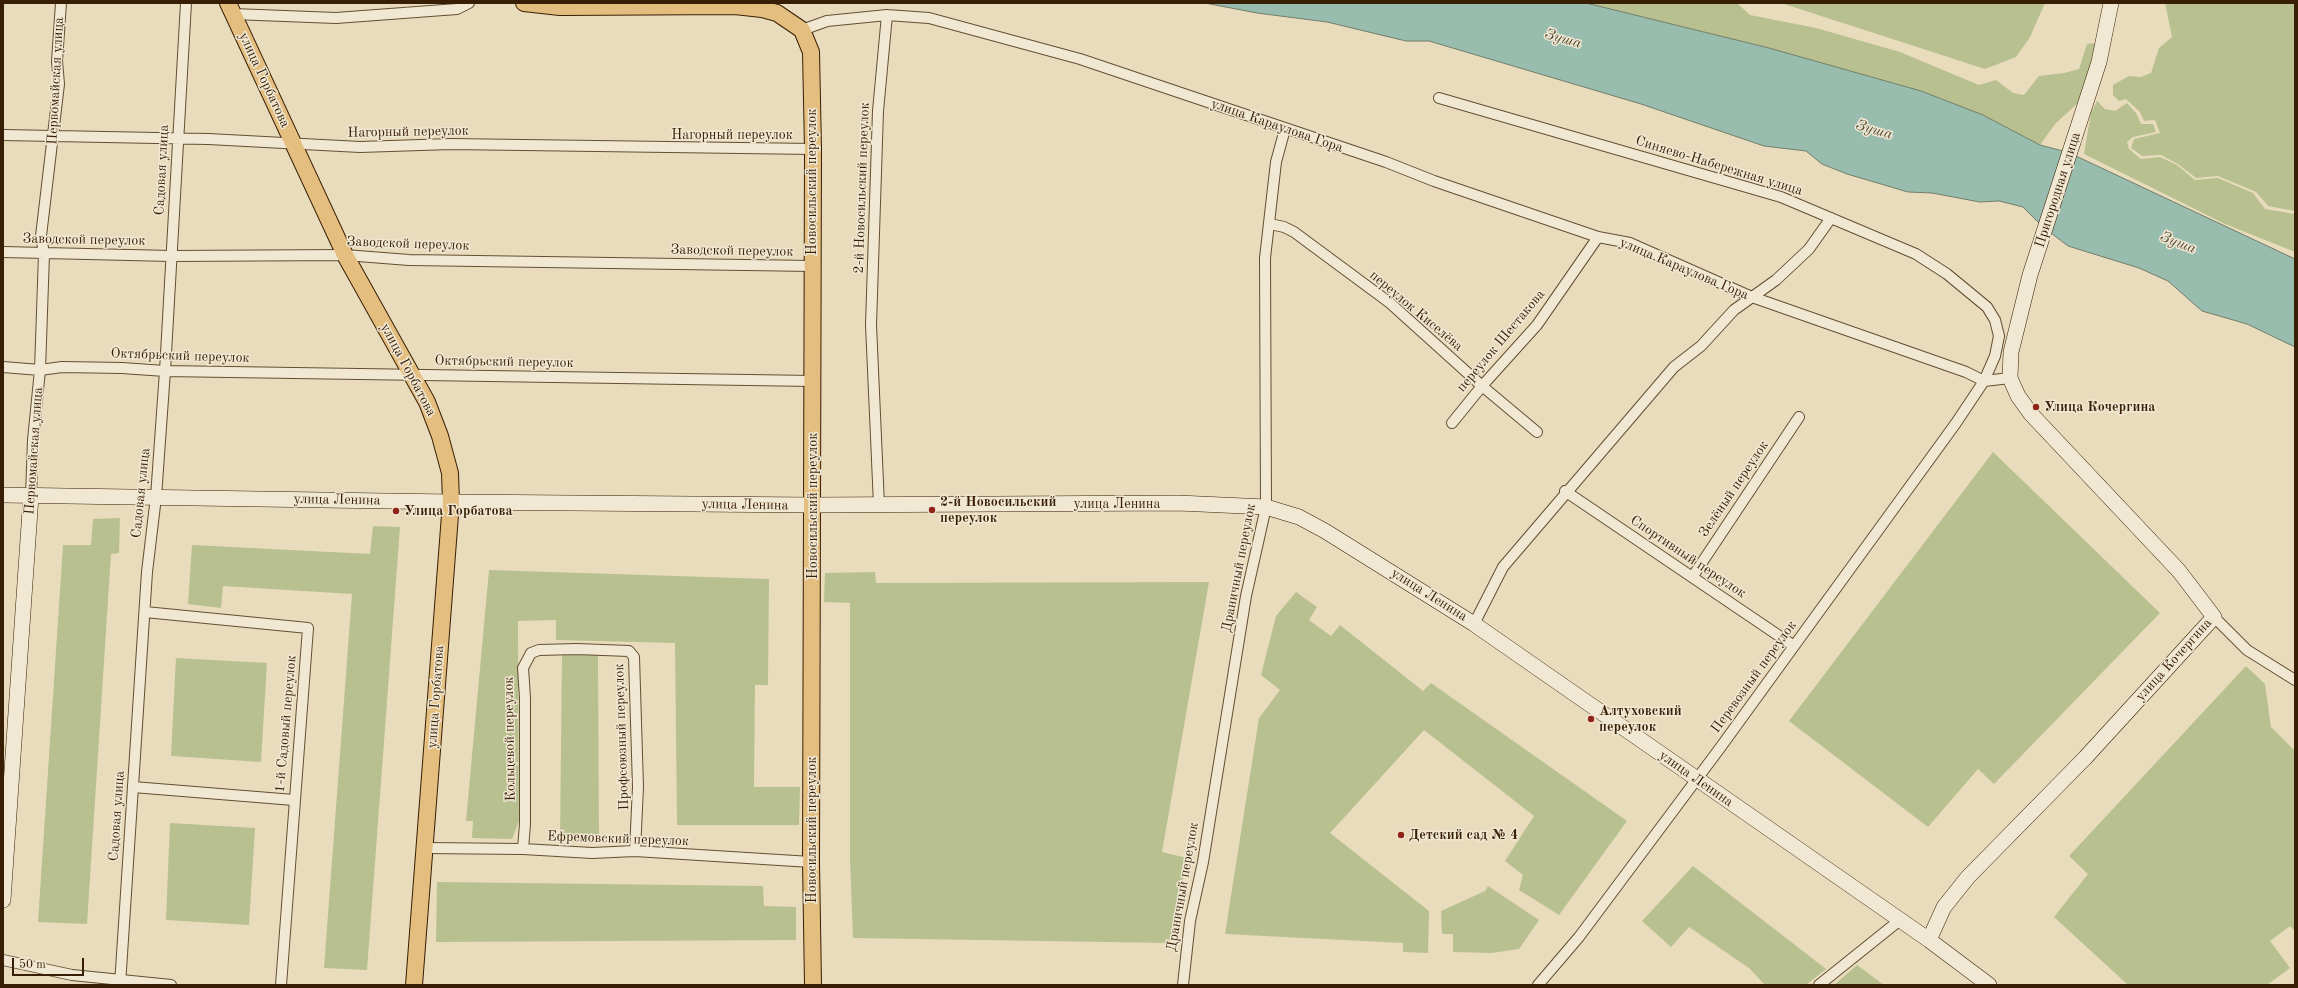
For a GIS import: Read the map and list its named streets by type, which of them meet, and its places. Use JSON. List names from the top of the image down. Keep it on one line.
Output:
{"streets":{"main road":["улица Горбатова","Первомайская улица","Новосильский переулок","Пригородная улица","улица Ленина","улица Кочергина"],"street":["улица Караулова Гора","Нагорный переулок","Синяево-Набережная улица","Садовая улица","2-й Новосильский переулок","Заводской переулок","переулок Киселёва","переулок Шестакова","Октябрьский переулок","Зелёный переулок","Спортивный переулок","Драничный переулок","Перевозный переулок","1-й Садовый переулок","Профсоюзный переулок","Кольцевой переулок","Ефремовский переулок"]},"crossings":[["улица Горбатова","Нагорный переулок"],["улица Горбатова","Заводской переулок"],["улица Горбатова","Октябрьский переулок"],["улица Горбатова","улица Ленина"],["улица Горбатова","Ефремовский переулок"],["Первомайская улица","Нагорный переулок"],["Первомайская улица","Заводской переулок"],["Первомайская улица","Октябрьский переулок"],["Первомайская улица","улица Ленина"],["улица Караулова Гора","Синяево-Набережная улица"],["улица Караулова Гора","Новосильский переулок"],["улица Караулова Гора","2-й Новосильский переулок"],["улица Караулова Гора","переулок Шестакова"],["улица Караулова Гора","Драничный переулок"],["улица Караулова Гора","Перевозный переулок"],["Нагорный переулок","Садовая улица"],["Нагорный переулок","Новосильский переулок"],["Синяево-Набережная улица","Перевозный переулок"],["Садовая улица","Заводской переулок"],["Садовая улица","Октябрьский переулок"],["Садовая улица","улица Ленина"],["Садовая улица","1-й Садовый переулок"],["Новосильский переулок","Заводской переулок"],["Новосильский переулок","Октябрьский переулок"],["Новосильский переулок","улица Ленина"],["Новосильский переулок","Ефремовский переулок"],["2-й Новосильский переулок","улица Ленина"],["Пригородная улица","улица Кочергина"],["переулок Киселёва","переулок Шестакова"],["переулок Киселёва","Драничный переулок"],["Зелёный переулок","Спортивный переулок"],["улица Ленина","Драничный переулок"],["улица Ленина","улица Кочергина"],["улица Ленина","Перевозный переулок"],["Спортивный переулок","Перевозный переулок"],["Профсоюзный переулок","Кольцевой переулок"],["Профсоюзный переулок","Ефремовский переулок"],["Кольцевой переулок","Ефремовский переулок"]],"water":["Зуша"],"places":["Улица Кочергина","2-й Новосильский переулок","Улица Горбатова","Алтуховский переулок","Детский сад № 4"],"scale_bar":"50 m"}
